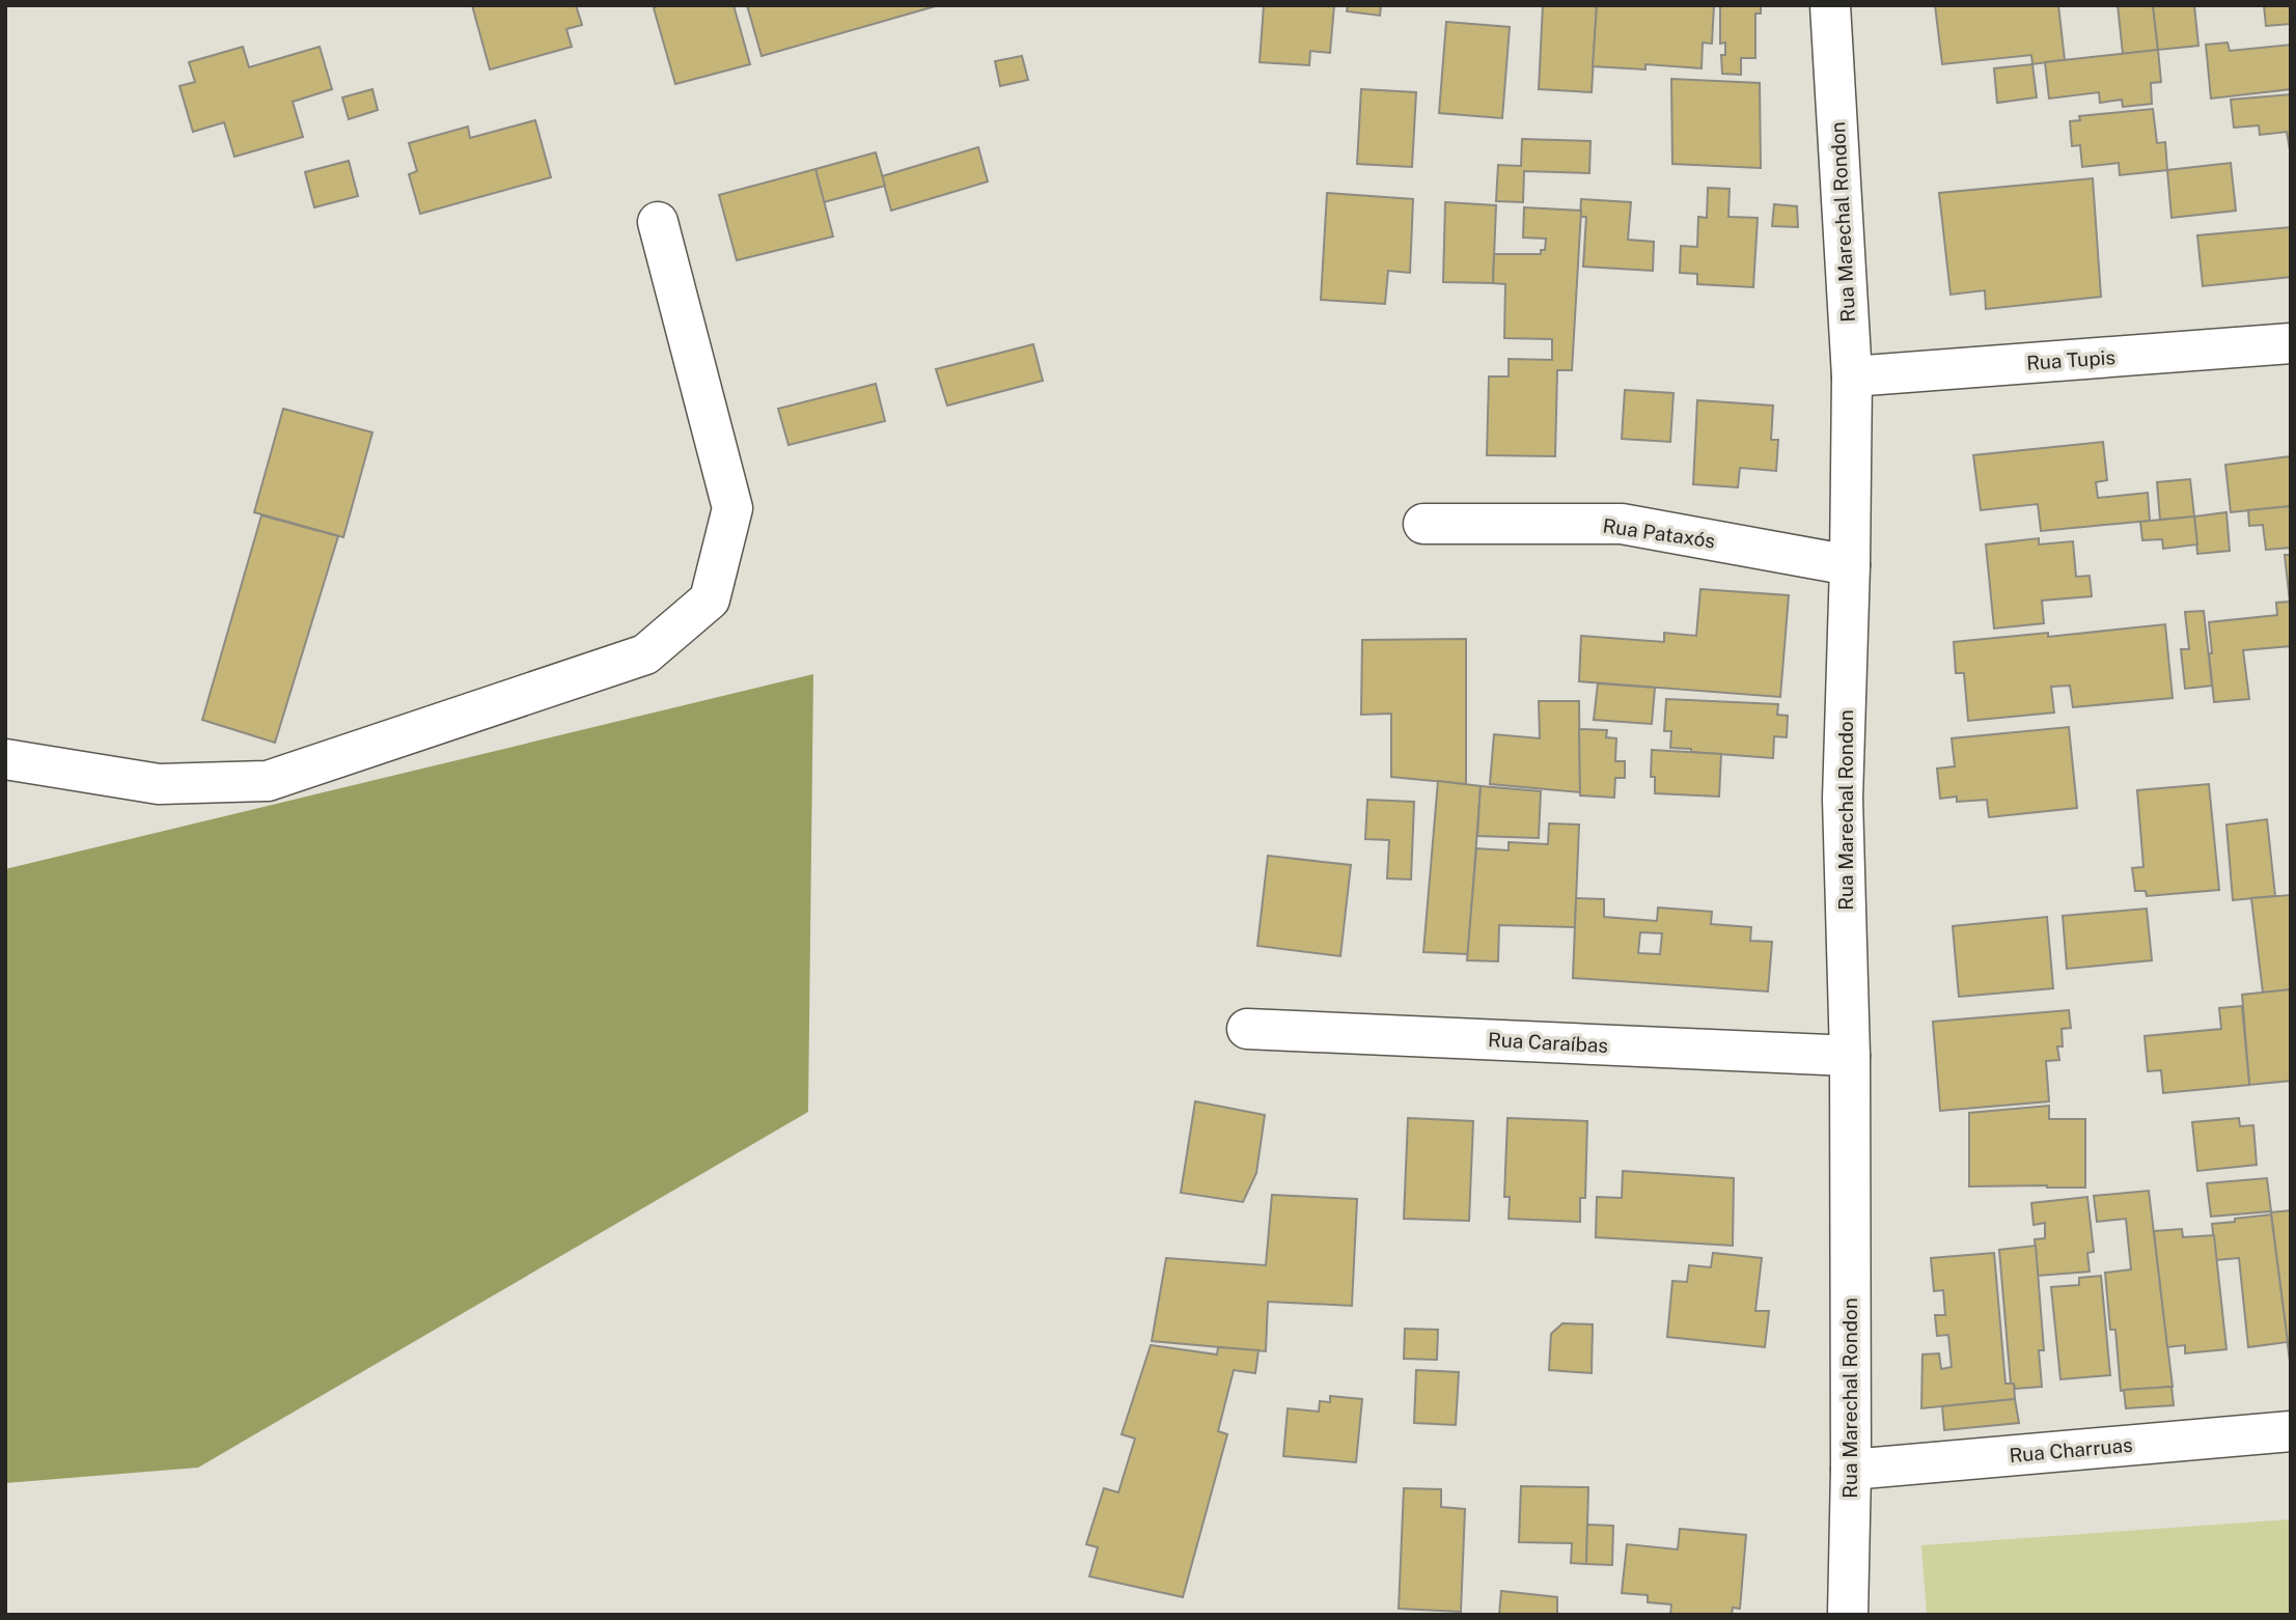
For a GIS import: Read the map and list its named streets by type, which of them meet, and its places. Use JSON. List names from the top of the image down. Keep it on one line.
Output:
{"streets":{"street":["Rua Marechal Rondon","Rua Tupis","Rua Pataxós","Rua Caraíbas","Rua Charruas"]},"crossings":[["Rua Marechal Rondon","Rua Tupis"],["Rua Marechal Rondon","Rua Pataxós"],["Rua Marechal Rondon","Rua Caraíbas"],["Rua Marechal Rondon","Rua Charruas"]]}
